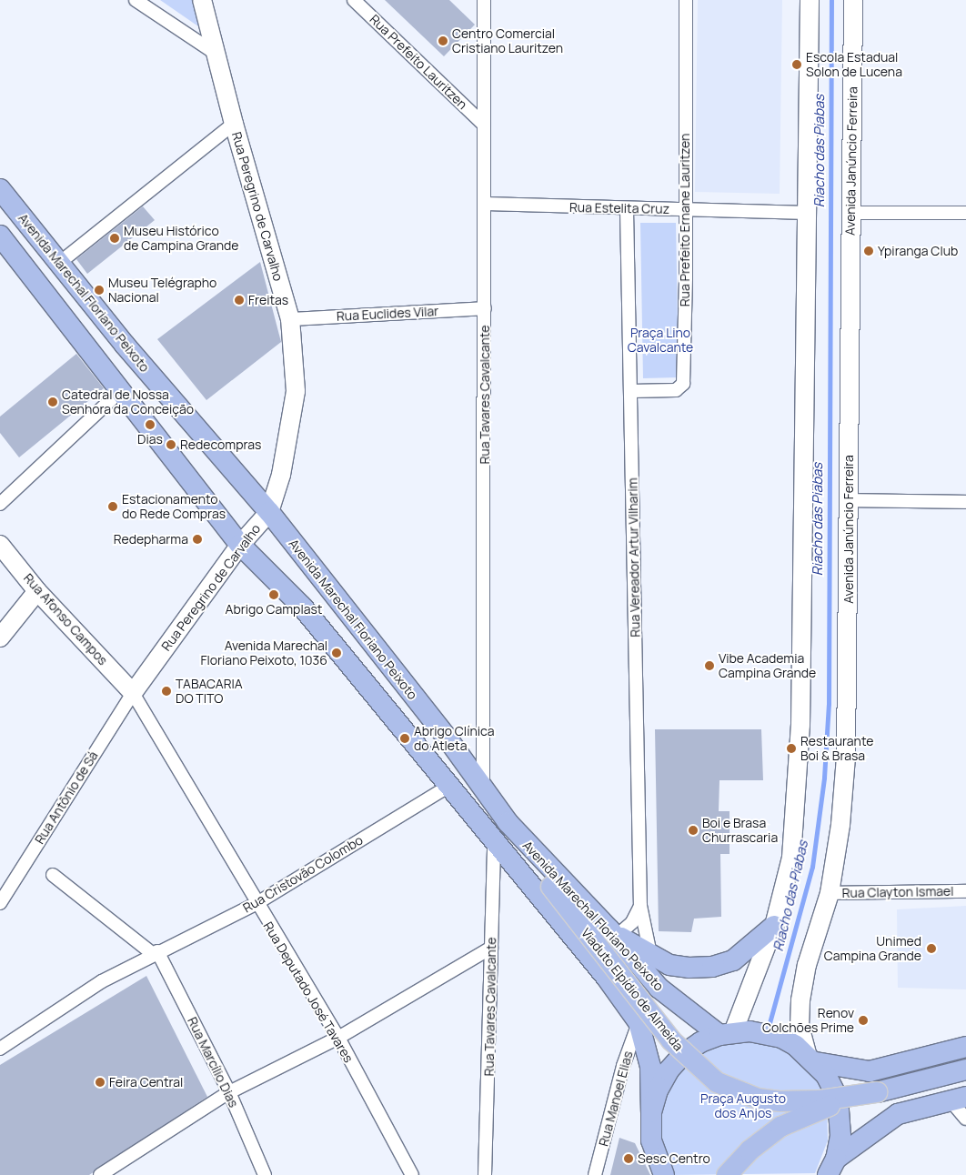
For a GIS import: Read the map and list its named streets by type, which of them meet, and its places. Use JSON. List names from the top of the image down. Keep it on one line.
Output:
{"streets":{"main road":["Avenida Janúncio Ferreira","Rua Peregrino de Carvalho","Avenida Marechal Floriano Peixoto","Rua Afonso Campos","Viaduto Elpídio de Almeida"],"street":["Rua Prefeito Lauritzen","Rua Estelita Cruz","Rua Prefeito Ernane Lauritzen","Rua Euclides Vilar","Rua Tavares Cavalcante","Rua Vereador Artur Vilharim","Rua Antônio de Sá","Rua Cristovão Colombo","Rua Clayton Ismael","Rua Deputado José Tavares","Rua Marcílio Dias","Rua Manoel Elias"]},"crossings":[["Rua Prefeito Lauritzen","Rua Tavares Cavalcante"],["Avenida Janúncio Ferreira","Rua Clayton Ismael"],["Rua Peregrino de Carvalho","Avenida Marechal Floriano Peixoto"],["Rua Peregrino de Carvalho","Rua Euclides Vilar"],["Rua Peregrino de Carvalho","Rua Afonso Campos"],["Rua Peregrino de Carvalho","Rua Antônio de Sá"],["Rua Peregrino de Carvalho","Rua Deputado José Tavares"],["Rua Estelita Cruz","Rua Prefeito Ernane Lauritzen"],["Rua Estelita Cruz","Rua Tavares Cavalcante"],["Rua Estelita Cruz","Rua Vereador Artur Vilharim"],["Rua Prefeito Ernane Lauritzen","Rua Vereador Artur Vilharim"],["Avenida Marechal Floriano Peixoto","Rua Tavares Cavalcante"],["Avenida Marechal Floriano Peixoto","Rua Cristovão Colombo"],["Avenida Marechal Floriano Peixoto","Viaduto Elpídio de Almeida"],["Avenida Marechal Floriano Peixoto","Rua Manoel Elias"],["Rua Euclides Vilar","Rua Tavares Cavalcante"],["Rua Afonso Campos","Rua Antônio de Sá"],["Rua Afonso Campos","Rua Deputado José Tavares"],["Rua Antônio de Sá","Rua Deputado José Tavares"],["Rua Cristovão Colombo","Rua Deputado José Tavares"],["Rua Cristovão Colombo","Rua Marcílio Dias"]],"water":["Riacho das Piabas"],"parks":["Praça Lino Cavalcante","Praça Augusto dos Anjos"],"places":["Centro Comercial Cristiano Lauritzen","Escola Estadual Solon de Lucena","Museu Histórico de Campina Grande","Ypiranga Club","Museu Telégrapho Nacional","Freitas","Catedral de Nossa Senhora da Conceição","Dias","Redecompras","Estacionamento do Rede Compras","Redepharma","Abrigo Camplast","Avenida Marechal Floriano Peixoto, 1036","Vibe Academia Campina Grande","TABACARIA DO TITO","Abrigo Clínica do Atleta","Restaurante Boi & Brasa","Boi e Brasa Churrascaria","Unimed Campina Grande","Renov Colchões Prime","Feira Central","Sesc Centro"]}
